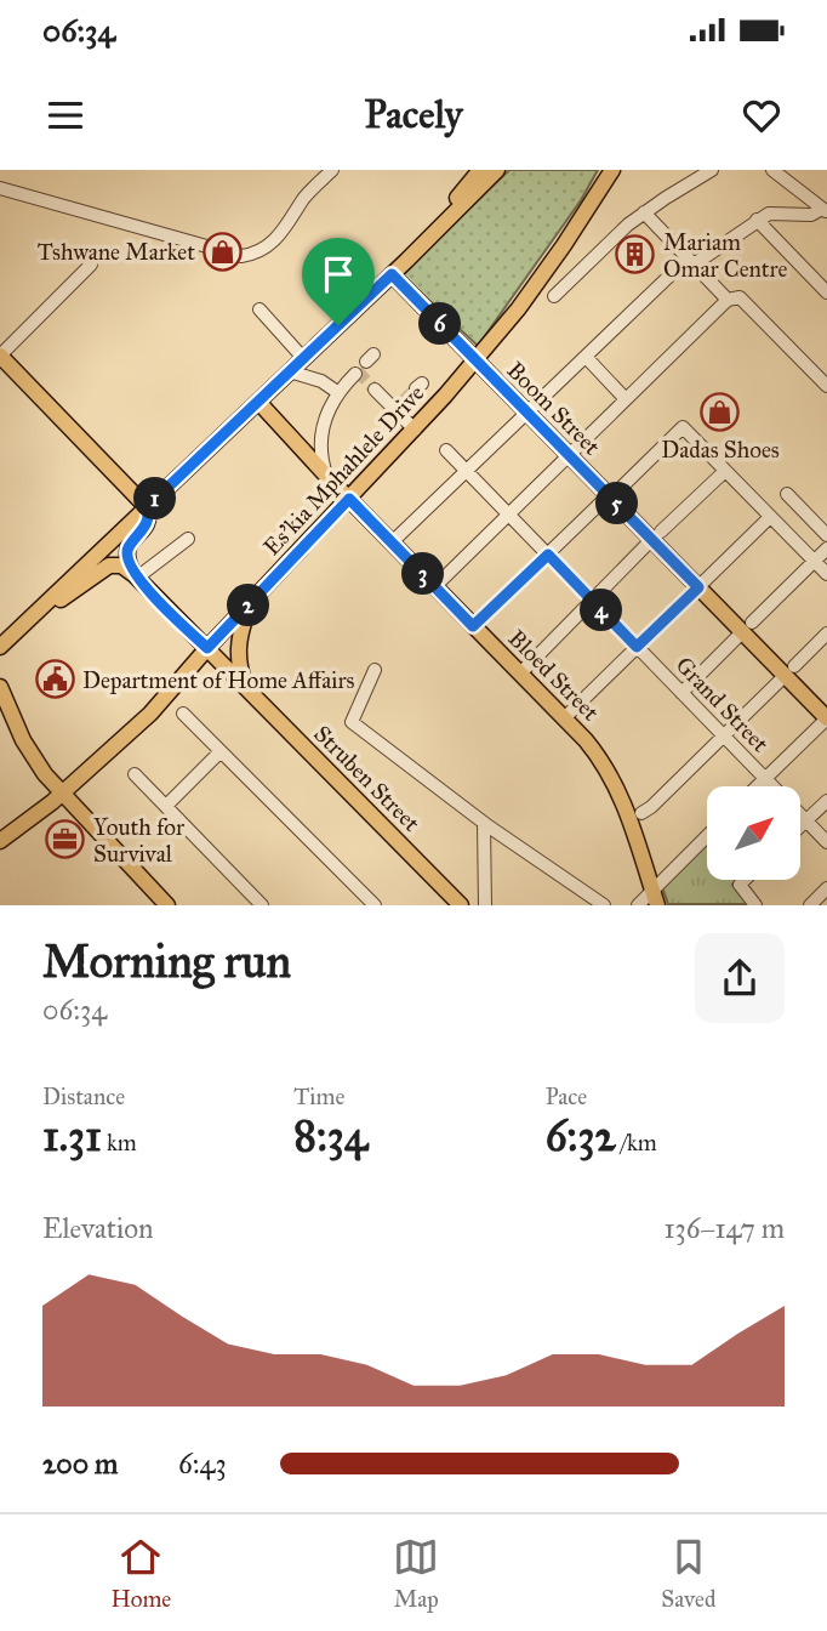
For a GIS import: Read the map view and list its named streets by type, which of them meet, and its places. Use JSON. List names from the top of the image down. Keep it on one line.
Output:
{"streets":{"main road":["Boom Street","Es'kia Mphahlele Drive","Bloed Street","Struben Street"],"street":["Grand Street"]},"crossings":[["Boom Street","Es'kia Mphahlele Drive"],["Es'kia Mphahlele Drive","Bloed Street"],["Es'kia Mphahlele Drive","Struben Street"]],"places":{"shop":["Tshwane Market","Dadas Shoes"],"building":["Mariam Omar Centre"],"public building":["Department of Home Affairs"],"office":["Youth for Survival"]},"north":"top right","page":{"status":"06:34","header":"Pacely","pins":["6","1","5","3","2","4"],"heading":["Morning run","06:34"],"stats":[["Distance","1.31 km"],["Time","8:34"],["Pace","6:32 /km"]],"chart":["Elevation","136–147 m"],"list":[{"name":"200 m","note":"6:43"}],"tabs":["Home","Map","Saved"]}}
